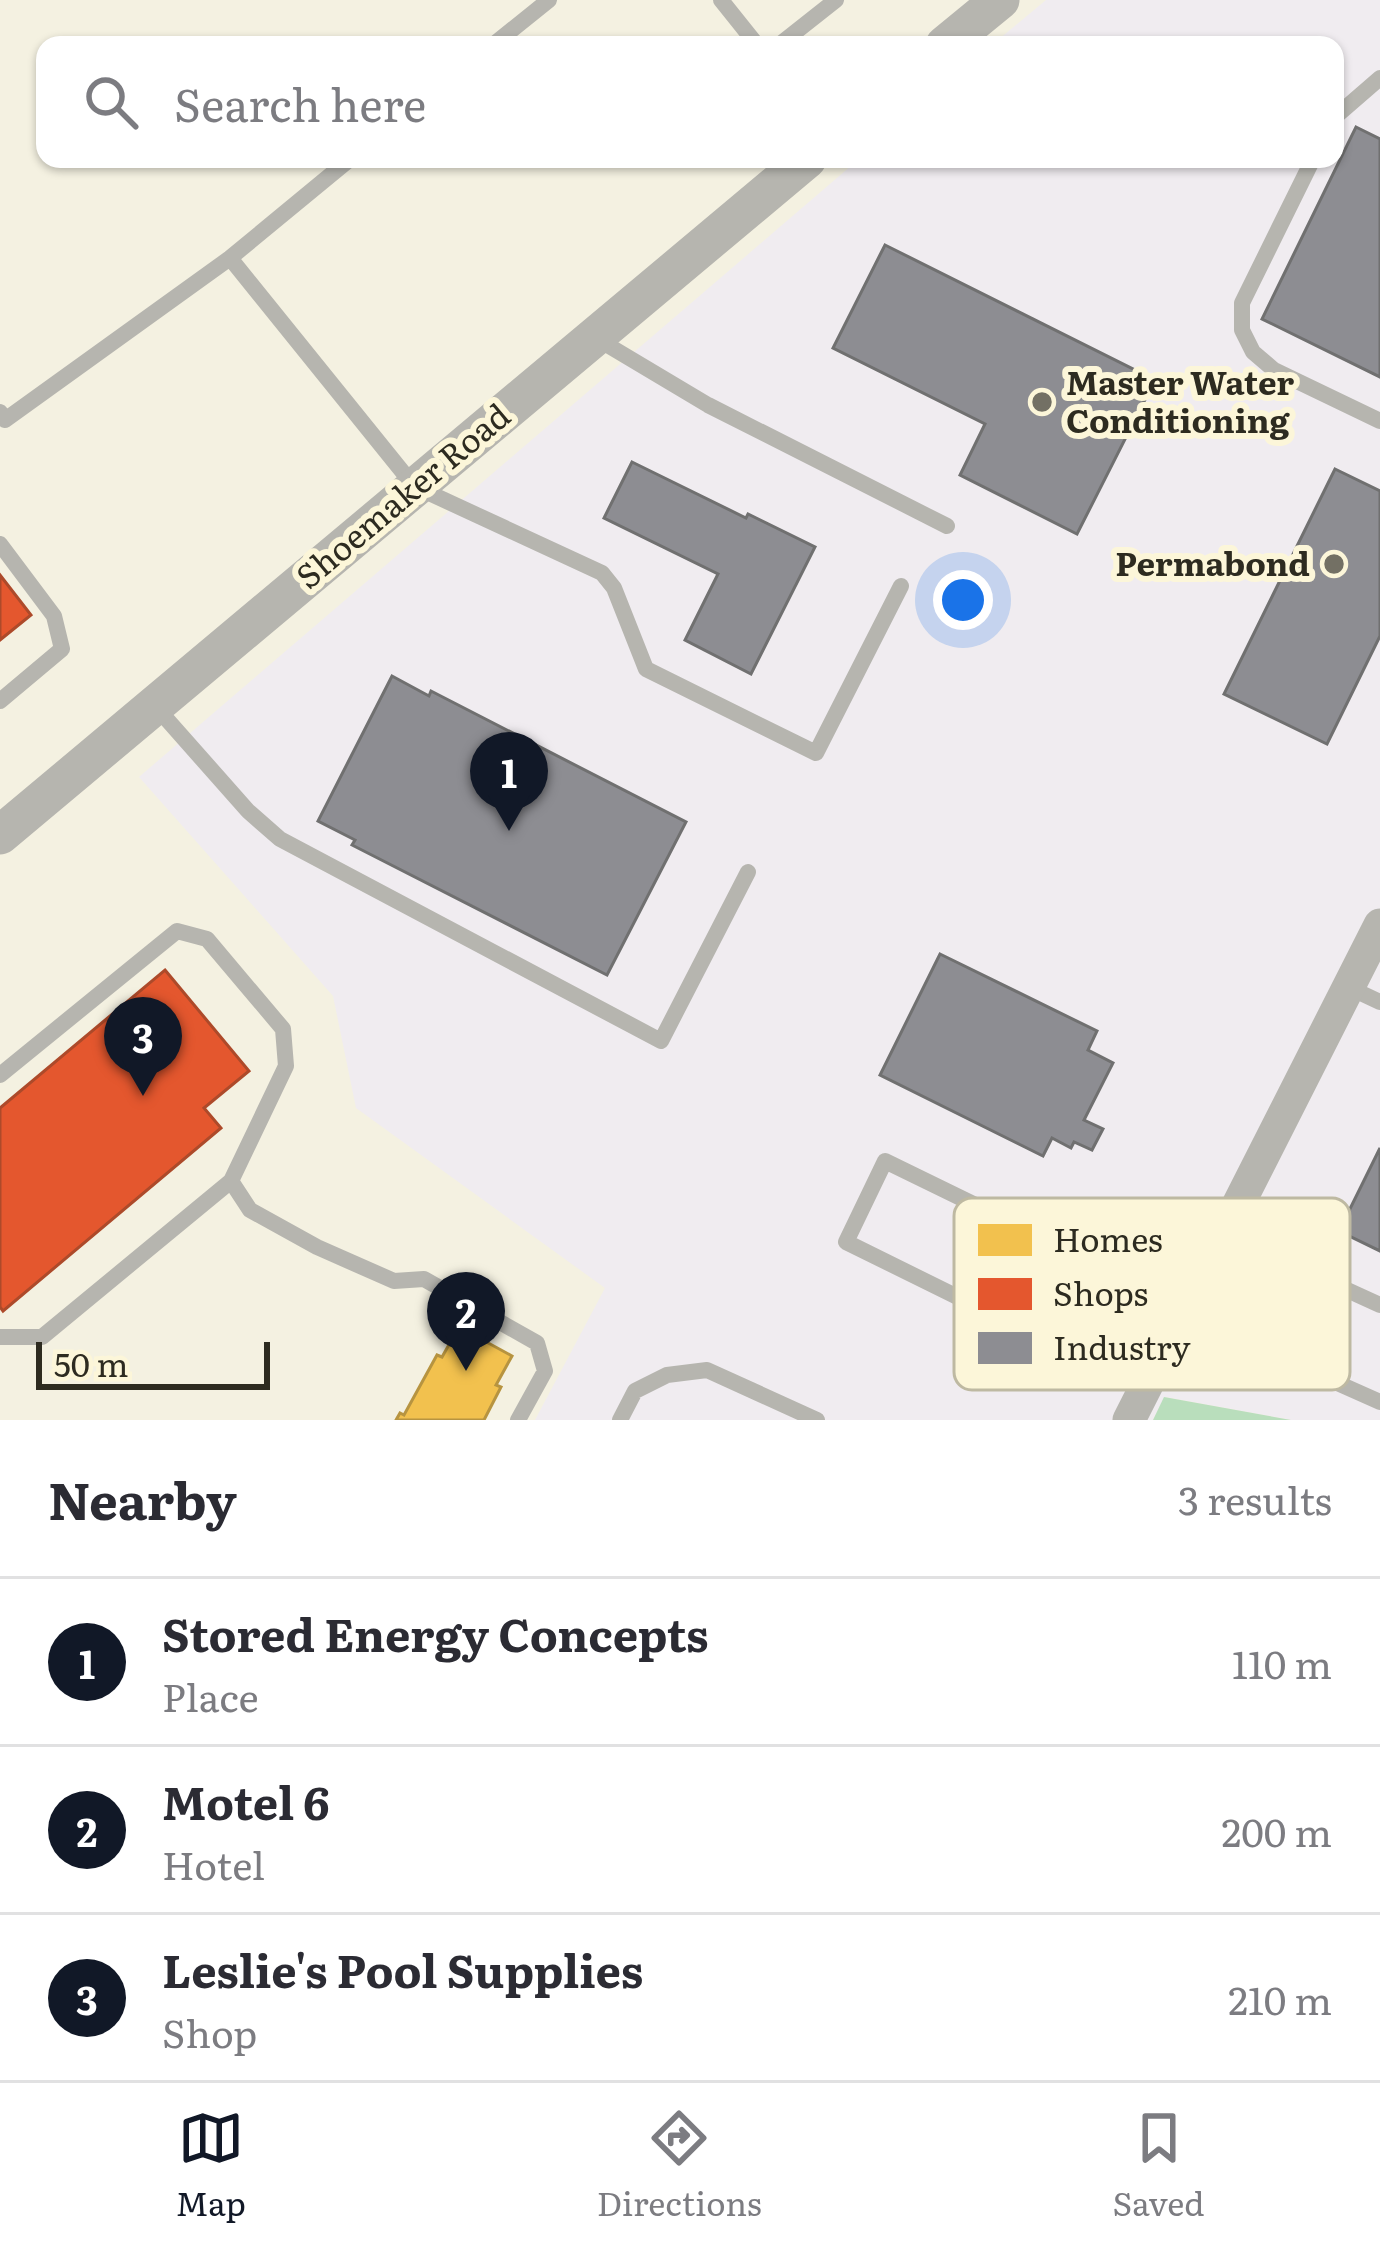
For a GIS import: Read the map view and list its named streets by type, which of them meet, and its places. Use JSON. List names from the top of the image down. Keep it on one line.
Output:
{"streets":{"street":["Shoemaker Road"]},"places":["Master Water Conditioning","Permabond"],"legend":["Homes","Shops","Industry"],"scale_bar":"50 m","page":{"search":"Search here","pins":["1","3","2"],"scale":"50 m","heading":["Nearby","3 results"],"list":[{"mark":"1","name":"Stored Energy Concepts","note":"Place","value":"110 m"},{"mark":"2","name":"Motel 6","note":"Hotel","value":"200 m"},{"mark":"3","name":"Leslie's Pool Supplies","note":"Shop","value":"210 m"}],"nav":["Map","Directions","Saved"]}}
